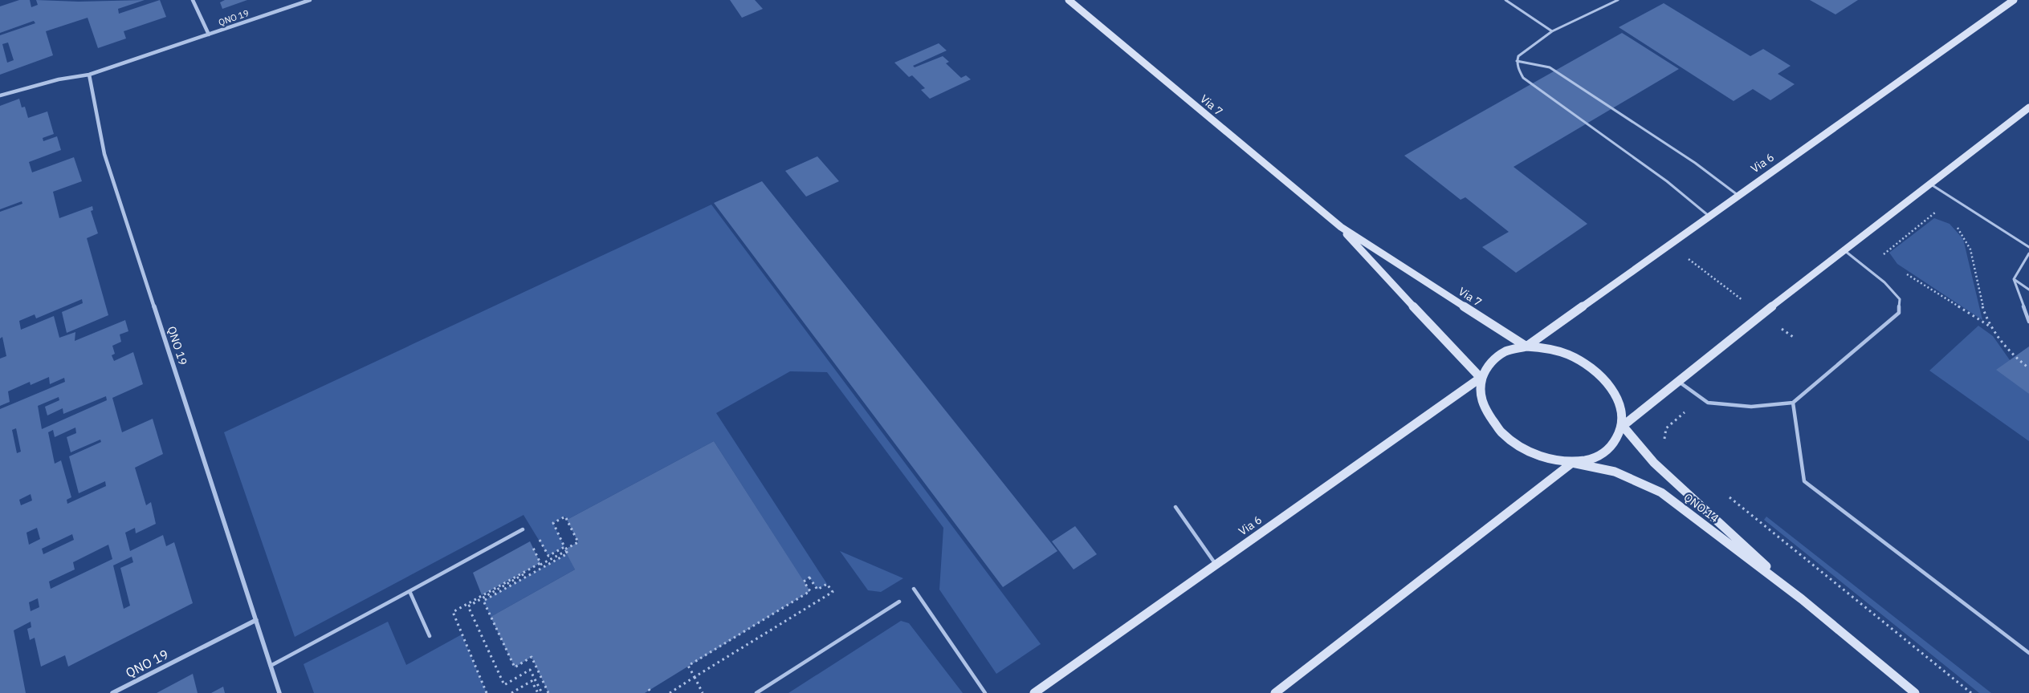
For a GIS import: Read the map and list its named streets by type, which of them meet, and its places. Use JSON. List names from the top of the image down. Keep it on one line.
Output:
{"streets":{"main road":["Via 7","Via 6","QNO 14"],"street":["QNO 19"]},"crossings":[["Via 7","Via 6"],["Via 7","QNO 14"],["Via 6","QNO 14"]]}
